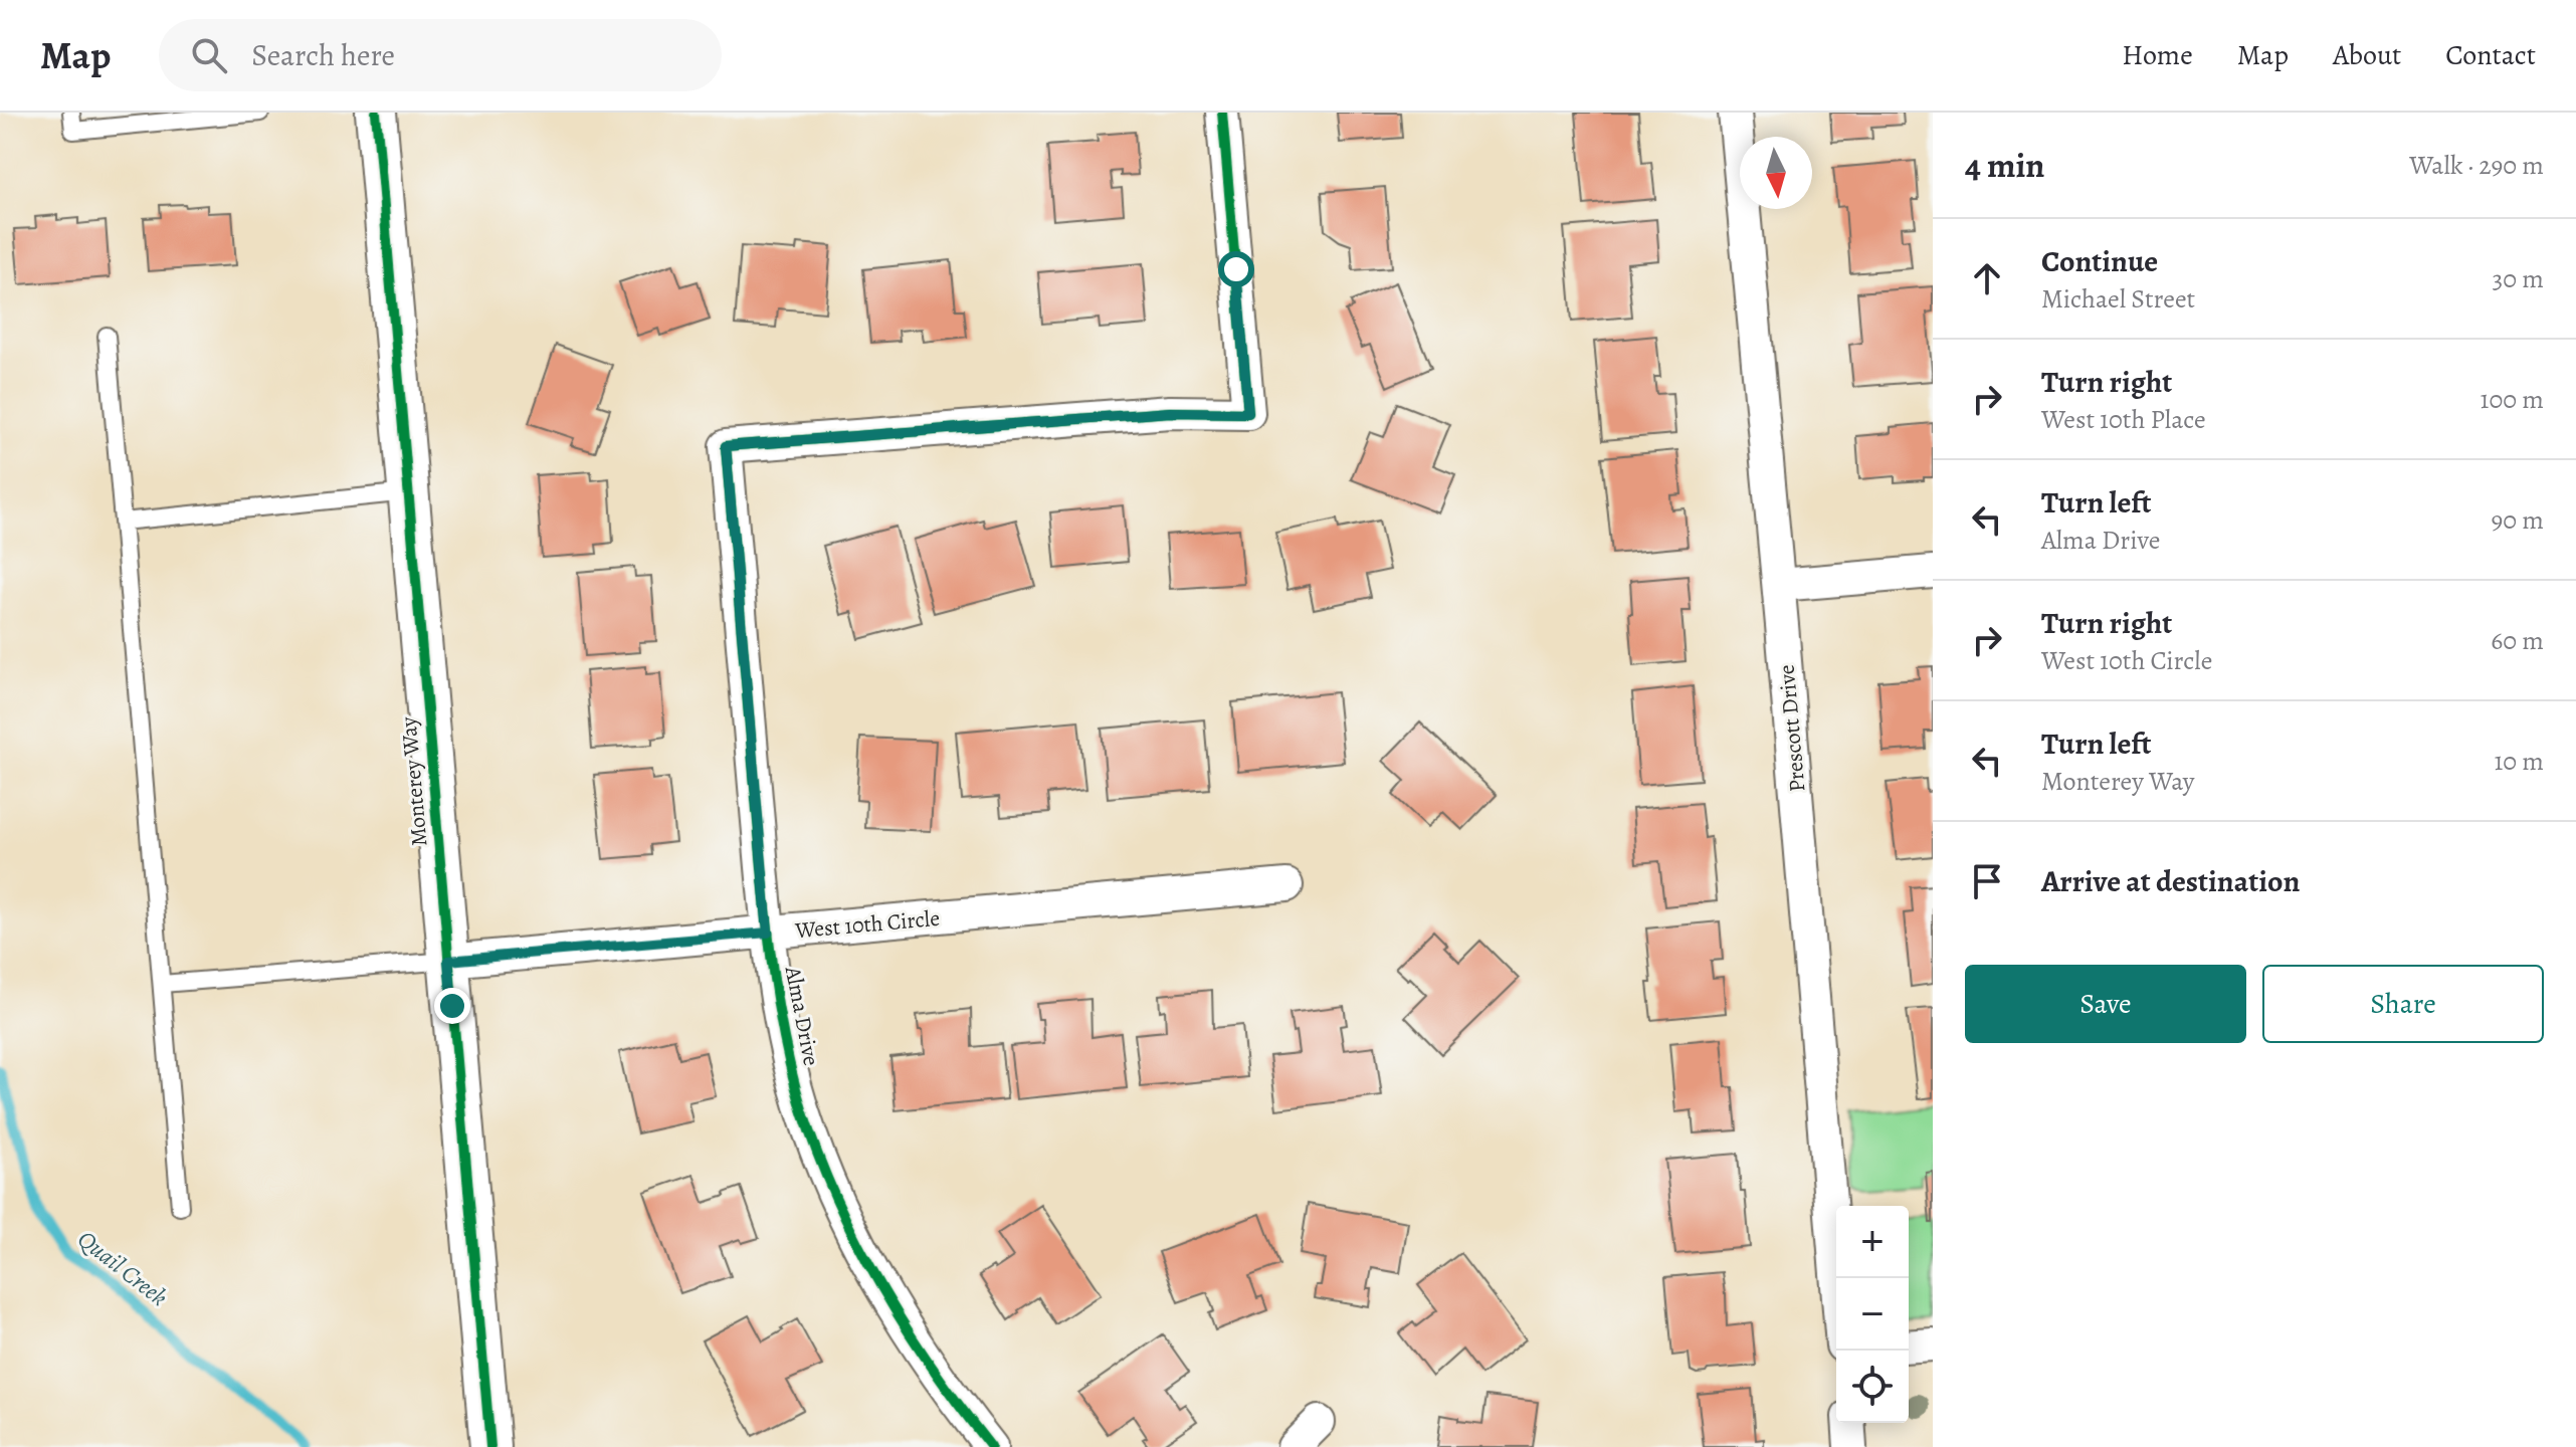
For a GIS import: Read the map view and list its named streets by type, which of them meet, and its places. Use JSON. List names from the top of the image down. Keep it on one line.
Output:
{"streets":{"street":["Prescott Drive","Monterey Way","West 10th Circle","Alma Drive"]},"crossings":[["Monterey Way","West 10th Circle"],["West 10th Circle","Alma Drive"]],"water":["Quail Creek"],"north":"bottom","page":{"header":"Map","search":"Search here","nav":["Home","Map","About","Contact"],"heading":["4 min","Walk · 290 m"],"list":[["Continue","Michael Street","30 m"],["Turn right","West 10th Place","100 m"],["Turn left","Alma Drive","90 m"],["Turn right","West 10th Circle","60 m"],["Turn left","Monterey Way","10 m"],"Arrive at destination"],"buttons":["Save","Share"],"map_buttons":["+","−"]}}
